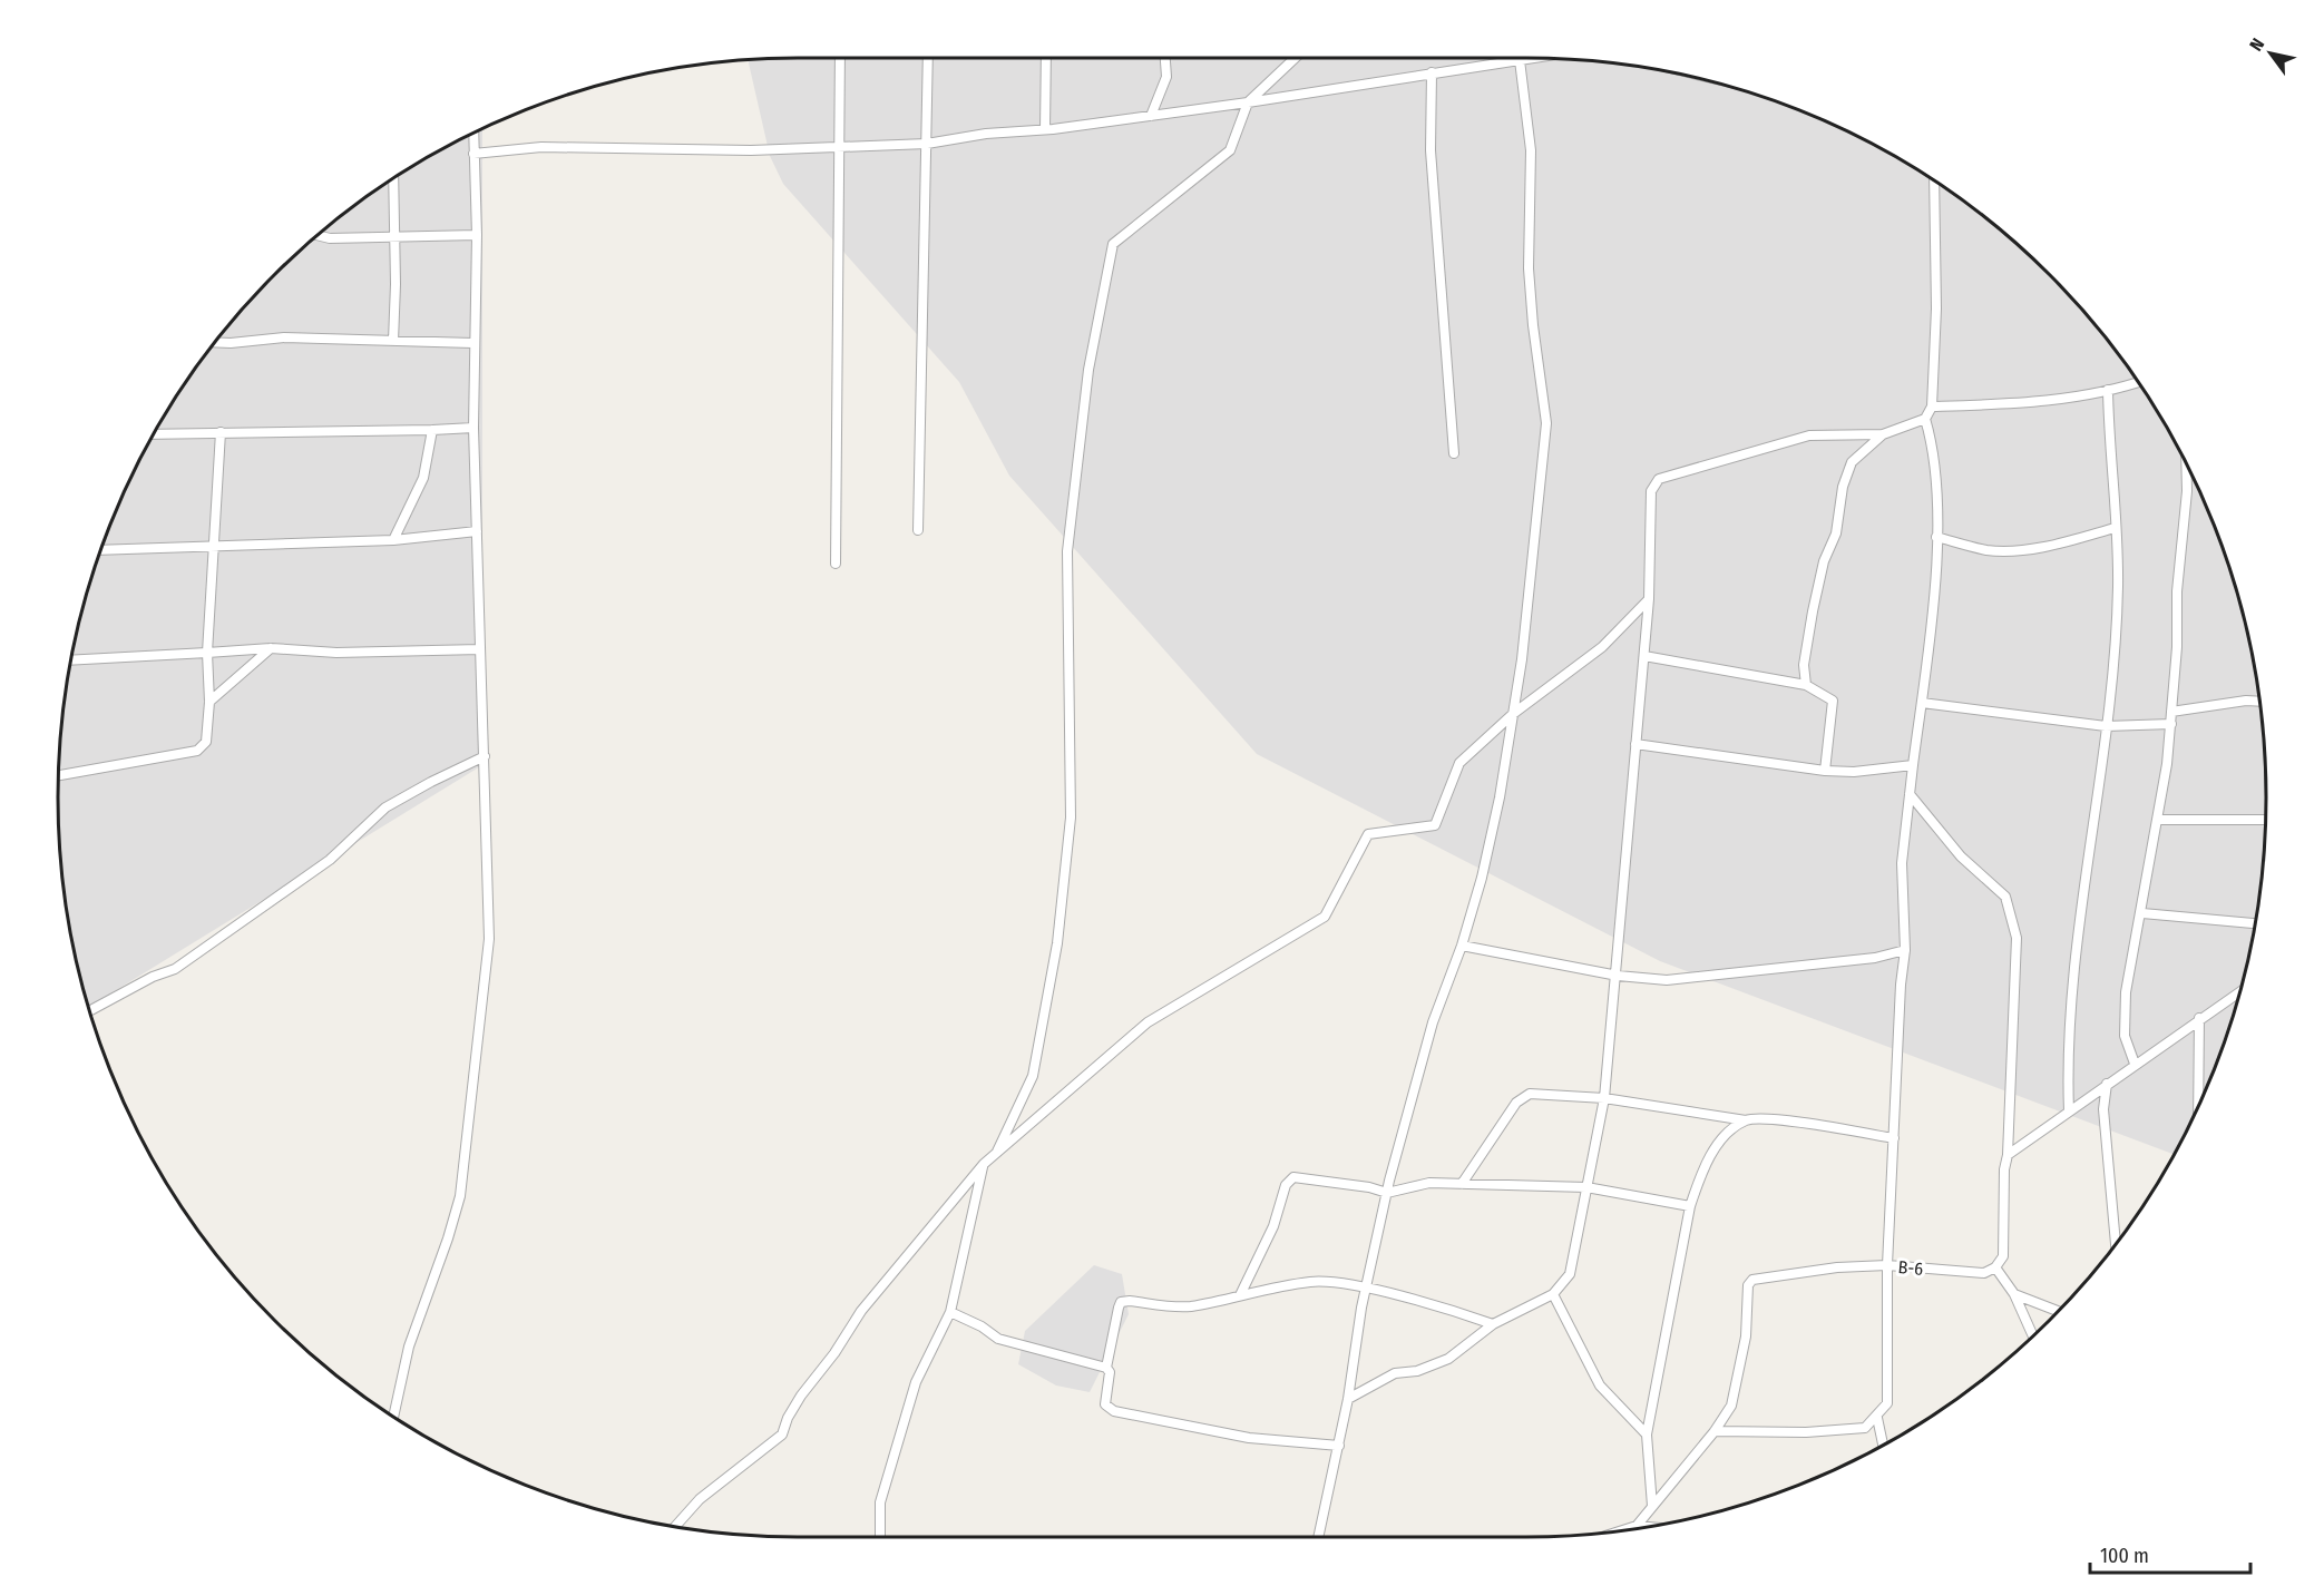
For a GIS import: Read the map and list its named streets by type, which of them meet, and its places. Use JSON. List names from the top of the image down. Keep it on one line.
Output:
{"streets":{"street":["B-6"]},"scale_bar":"100 m","north":"top left"}
